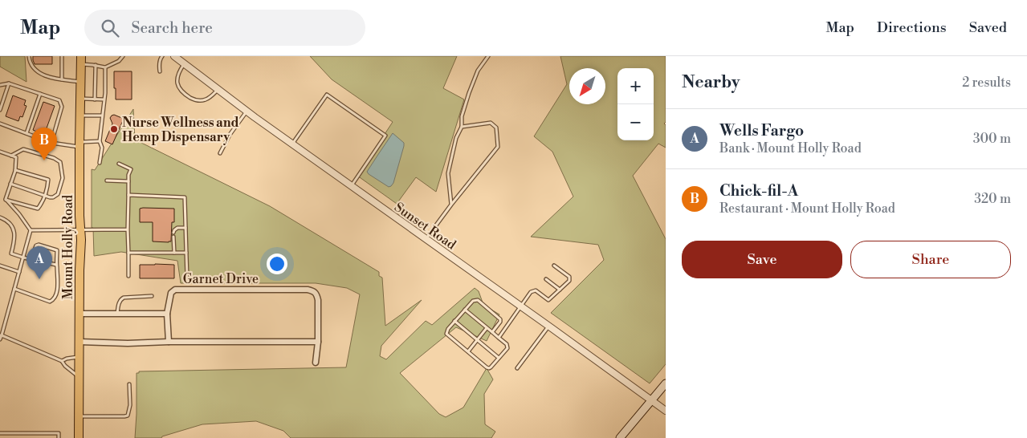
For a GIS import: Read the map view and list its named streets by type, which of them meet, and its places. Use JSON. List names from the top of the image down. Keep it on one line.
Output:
{"streets":{"highway":["Mount Holly Road"],"street":["Sunset Road","Garnet Drive"]},"places":["Nurse Wellness and Hemp Dispensary"],"north":"bottom left","page":{"header":"Map","search":"Search here","nav":["Map","Directions","Saved"],"heading":["Nearby","2 results"],"map_buttons":["+","−"],"list":[{"mark":"A","name":"Wells Fargo","note":"Bank · Mount Holly Road","value":"300 m"},{"mark":"B","name":"Chick-fil-A","note":"Restaurant · Mount Holly Road","value":"320 m"}],"pins":["B","A"],"buttons":["Save","Share"]}}
